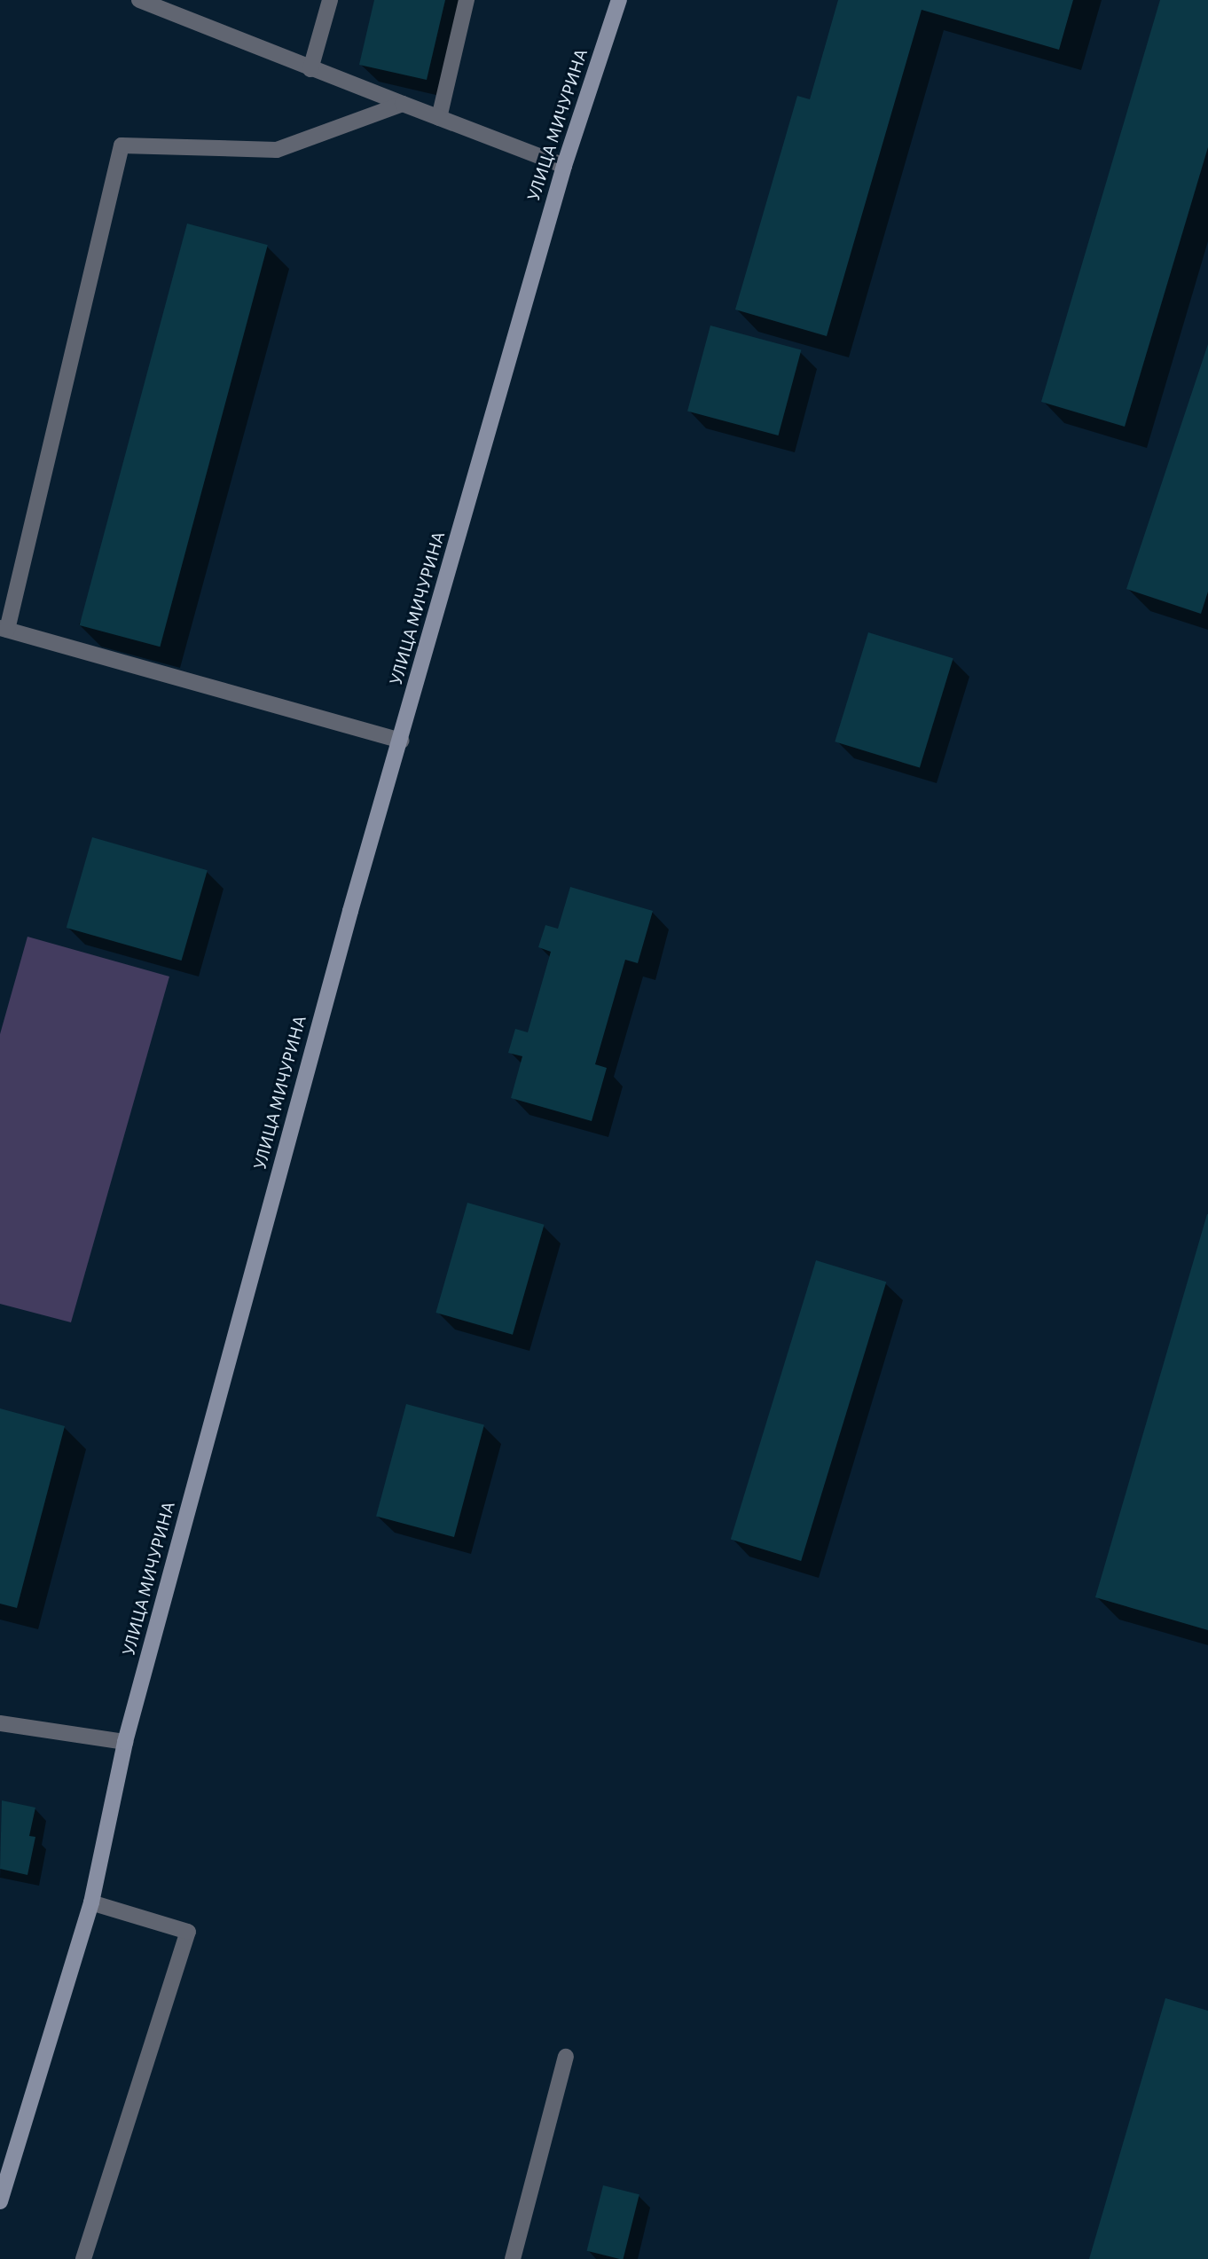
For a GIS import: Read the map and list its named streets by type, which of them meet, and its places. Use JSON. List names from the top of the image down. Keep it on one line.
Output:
{"streets":{"main road":["УЛИЦА МИЧУРИНА"]}}
